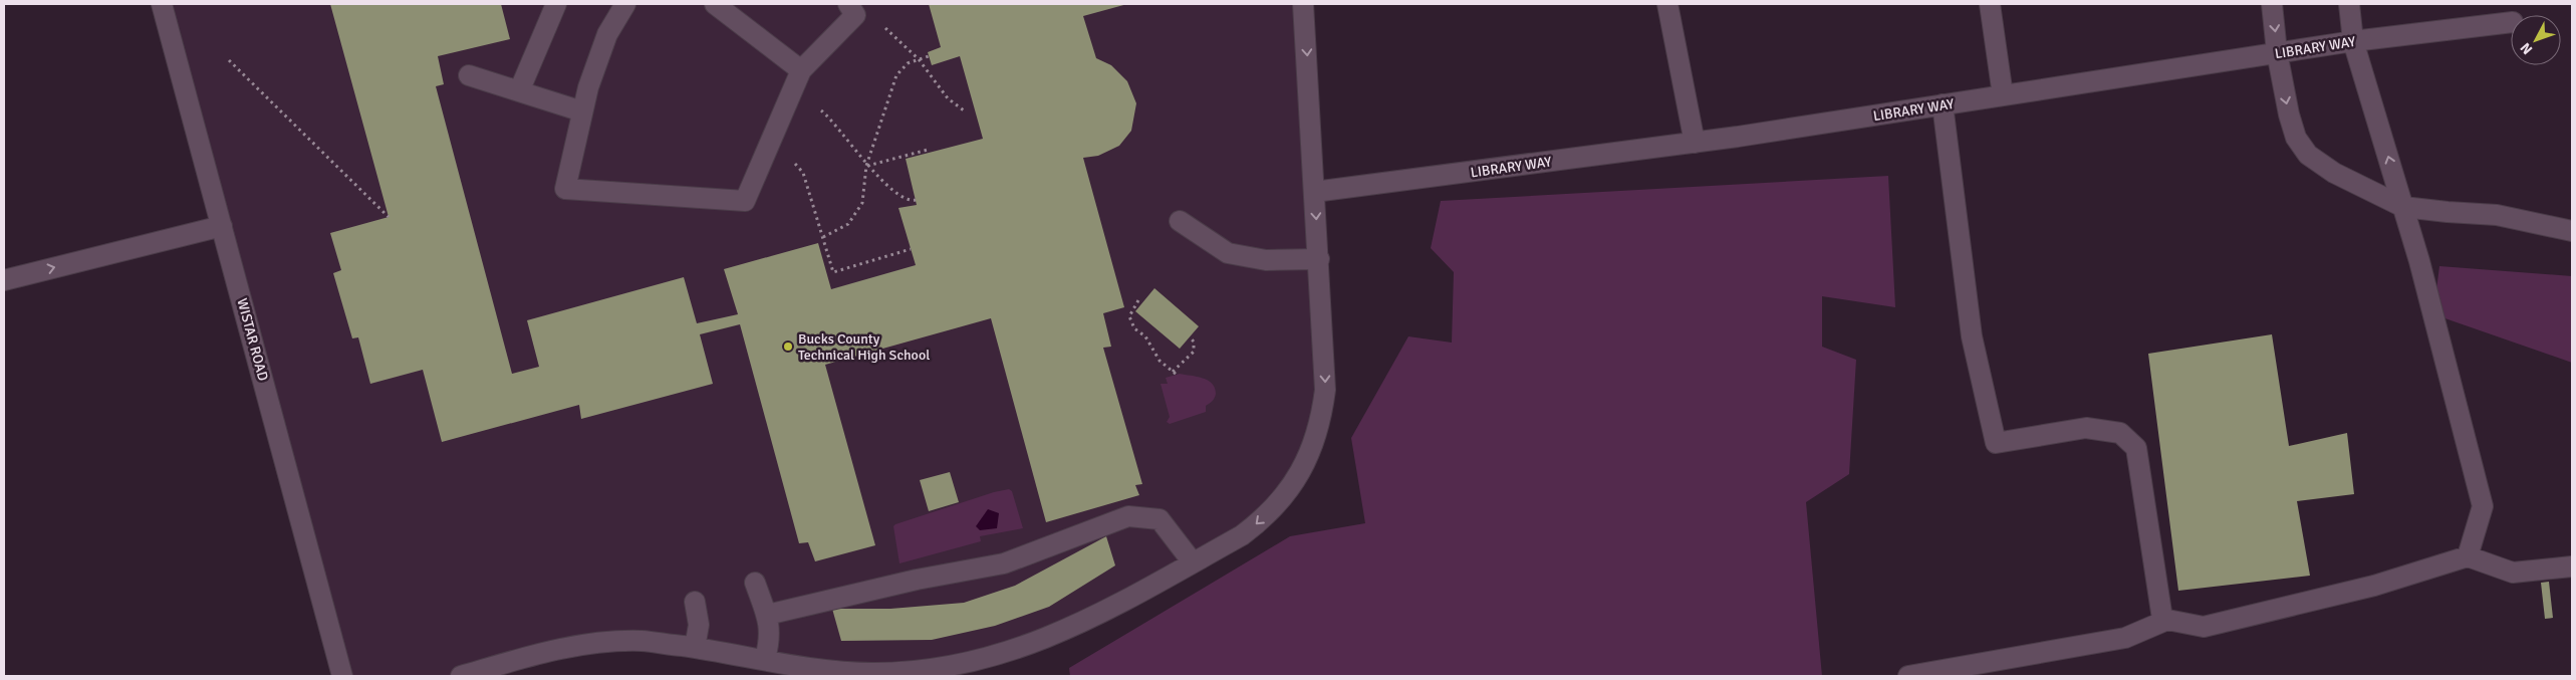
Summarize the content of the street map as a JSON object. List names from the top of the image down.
{
  "streets": {
    "street": ["LIBRARY WAY", "WISTAR ROAD"]
  },
  "places": ["Bucks County Technical High School"],
  "north": "bottom left"
}
